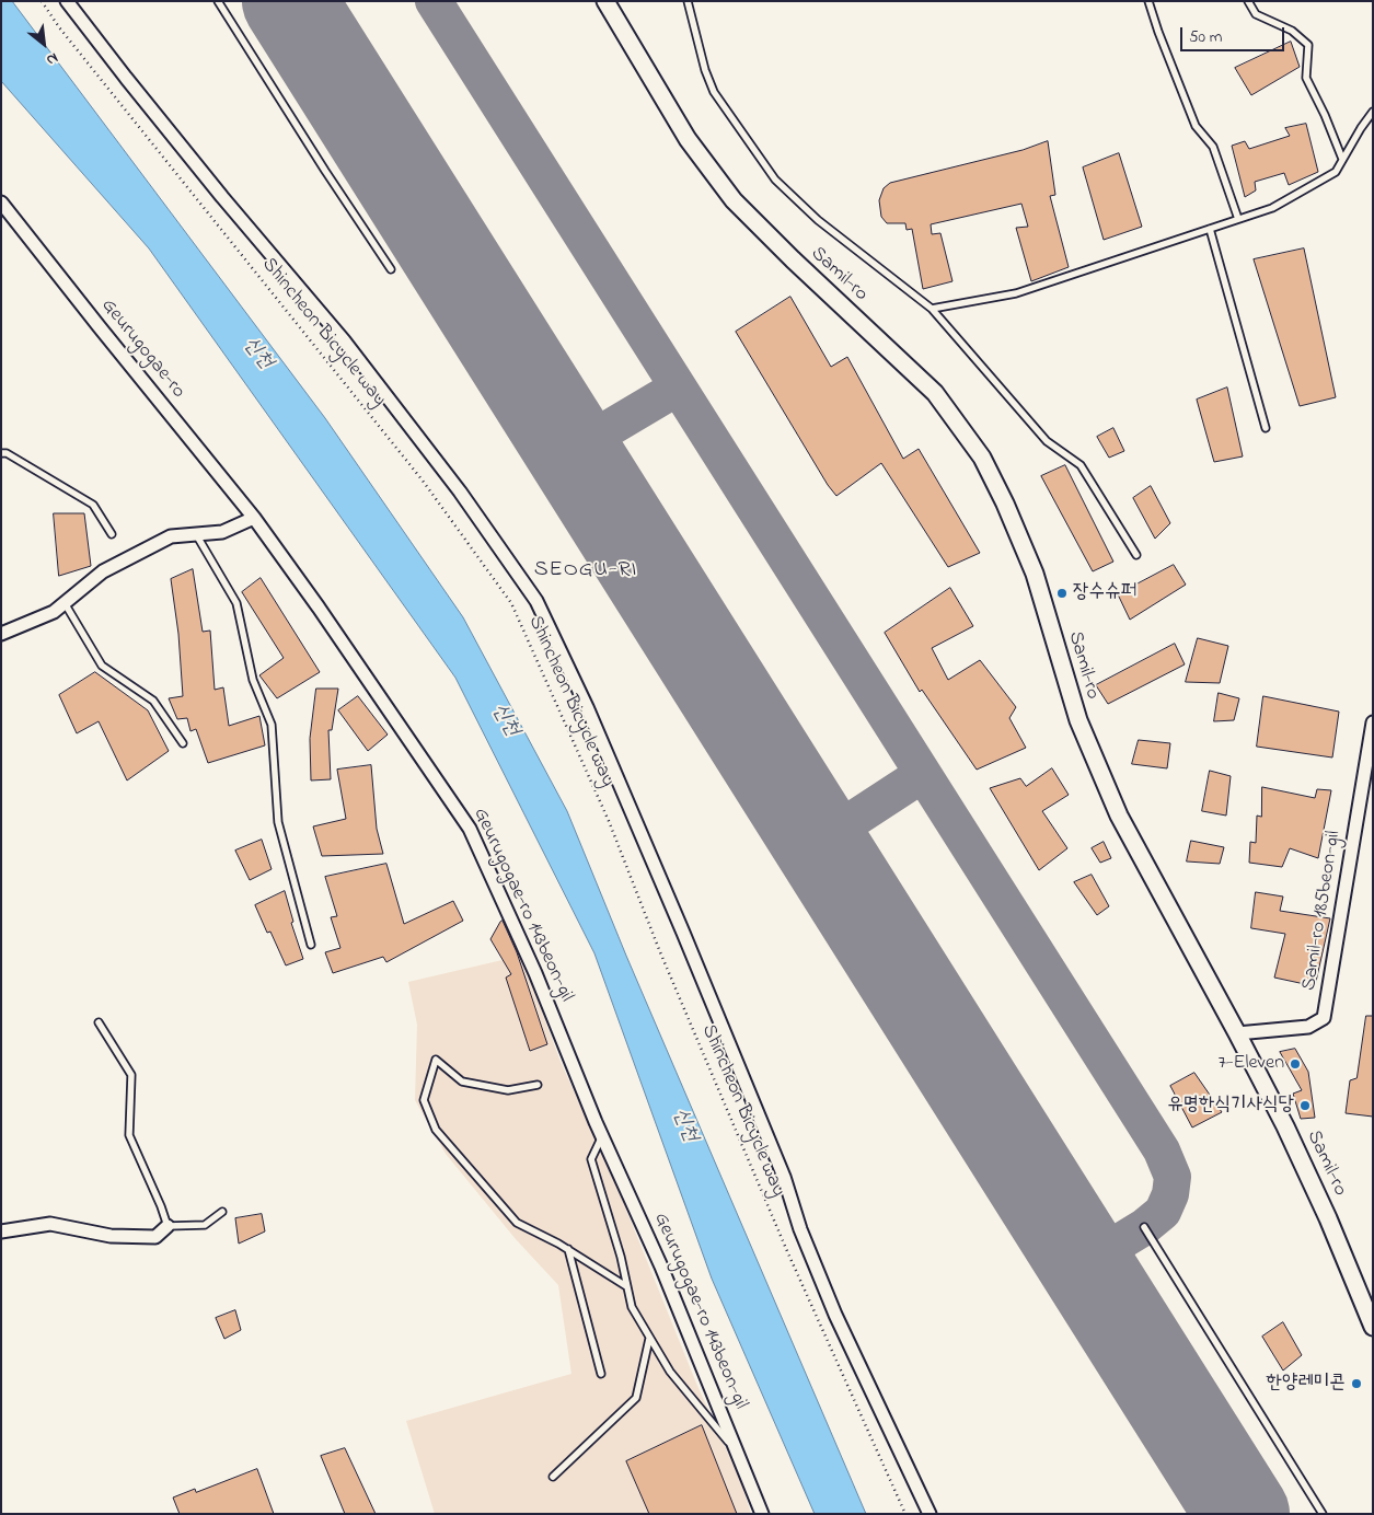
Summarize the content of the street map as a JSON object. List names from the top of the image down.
{
  "streets": {
    "main road": ["Samil-ro"],
    "street": ["Geurugogae-ro", "Geurugogae-ro 143beon-gil", "Samil-ro 185beon-gil"],
    "path": ["Shincheon Bicycle way"]
  },
  "crossings": [
    ["Samil-ro", "Samil-ro 185beon-gil"],
    ["Geurugogae-ro", "Geurugogae-ro 143beon-gil"]
  ],
  "districts": ["SEOGU-RI"],
  "water": ["신천"],
  "places": [
    "장수슈퍼",
    "7-Eleven",
    "유명한식기사식당",
    "한양레미콘"
  ],
  "scale_bar": "50 m",
  "north": "bottom right"
}
